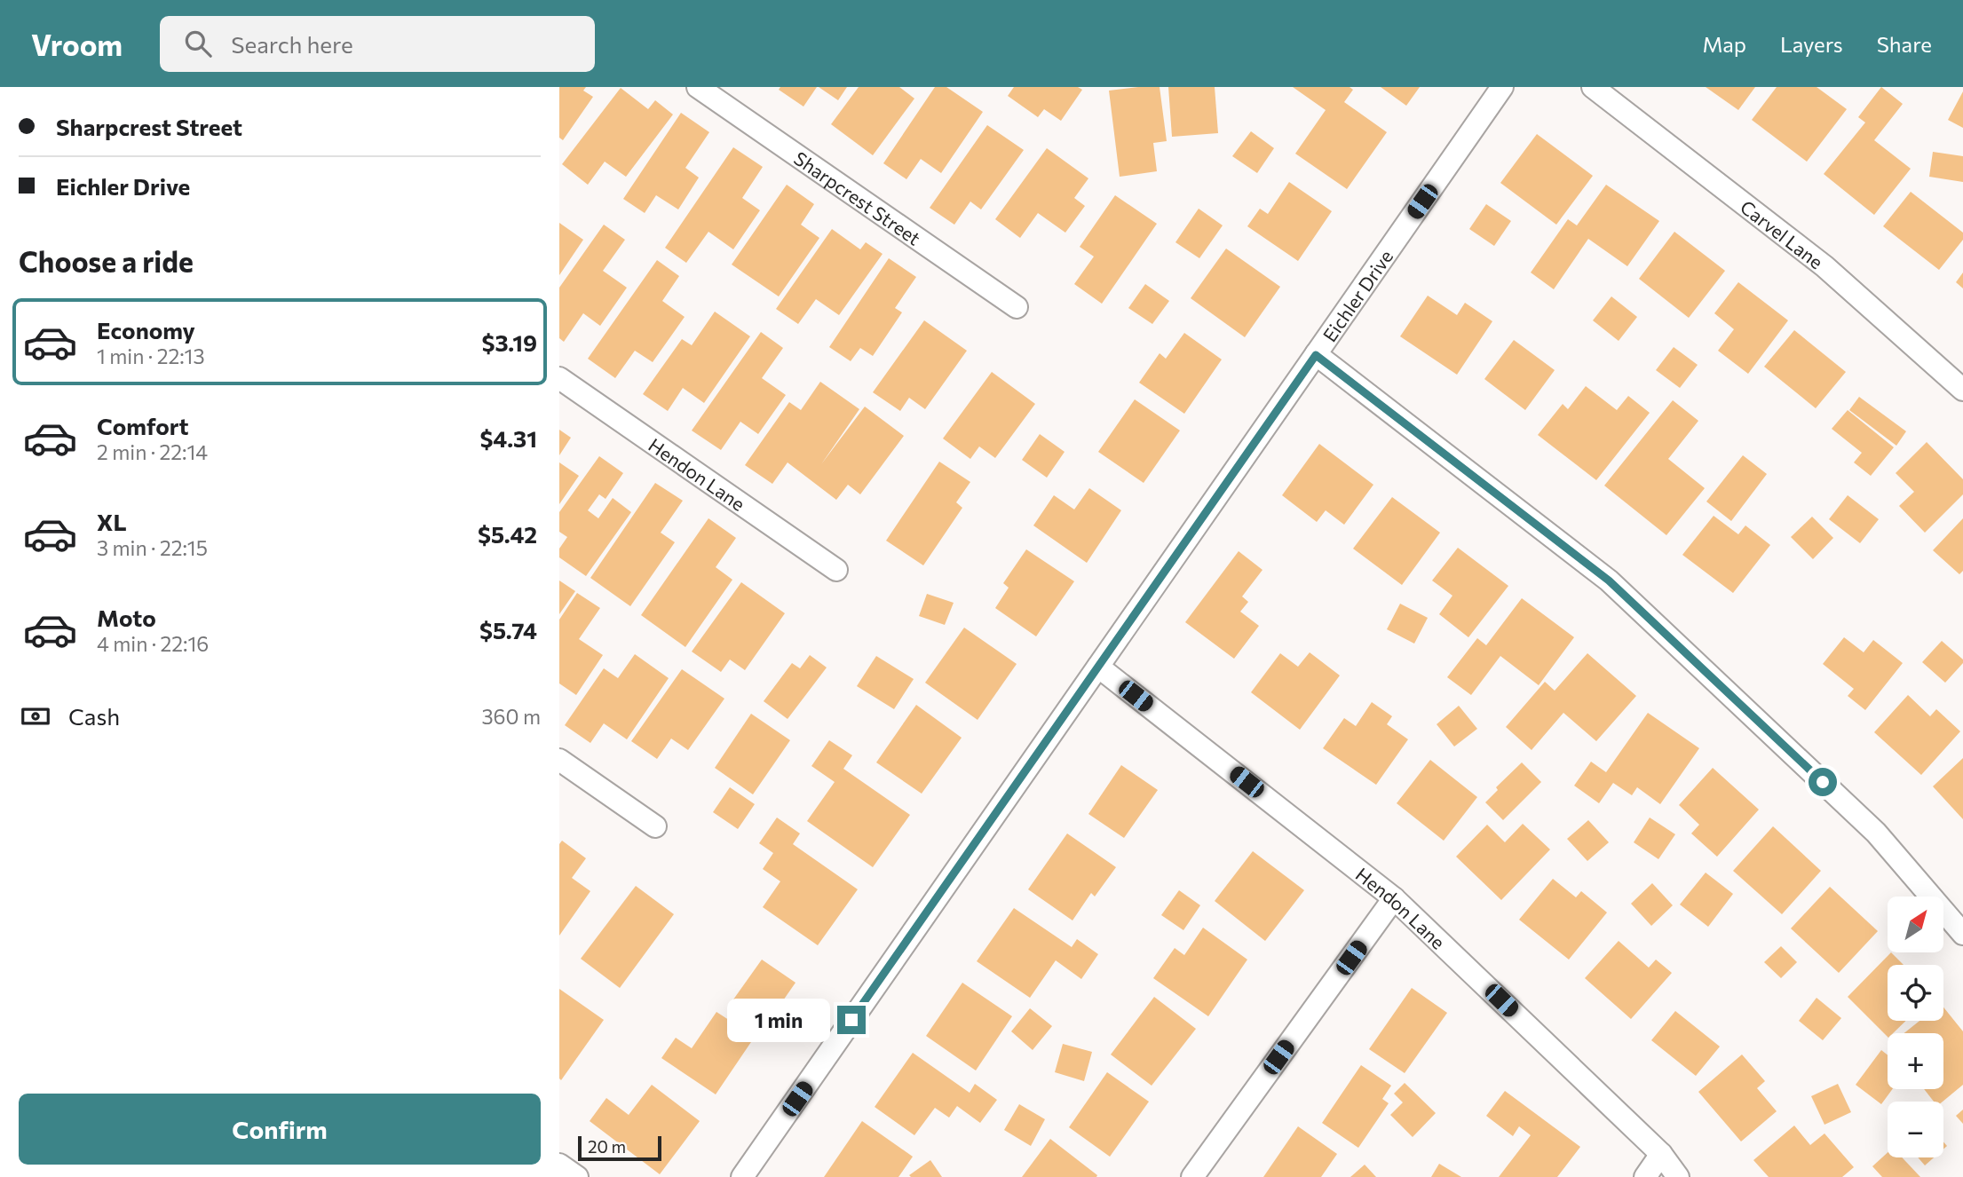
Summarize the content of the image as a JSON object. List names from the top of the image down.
{
  "streets": {
    "street": [
      "Sharpcrest Street",
      "Carvel Lane",
      "Eichler Drive",
      "Hendon Lane"
    ]
  },
  "crossings": [
    ["Eichler Drive", "Hendon Lane"]
  ],
  "scale_bar": "20 m",
  "north": "top right",
  "page": {
    "header": "Vroom",
    "search": "Search here",
    "nav": ["Map", "Layers", "Share"],
    "banner": ["Sharpcrest Street", "Eichler Drive"],
    "heading": "Choose a ride",
    "list": [
      {
        "name": "Economy",
        "note": "1 min · 22:13",
        "value": "$3.19"
      },
      {
        "name": "Comfort",
        "note": "2 min · 22:14",
        "value": "$4.31"
      },
      {
        "name": "XL",
        "note": "3 min · 22:15",
        "value": "$5.42"
      },
      {
        "name": "Moto",
        "note": "4 min · 22:16",
        "value": "$5.74"
      }
    ],
    "pay": ["Cash", "360 m"],
    "map_buttons": ["+", "−"],
    "bubble": "1 min",
    "buttons": "Confirm",
    "scale": "20 m"
  }
}
